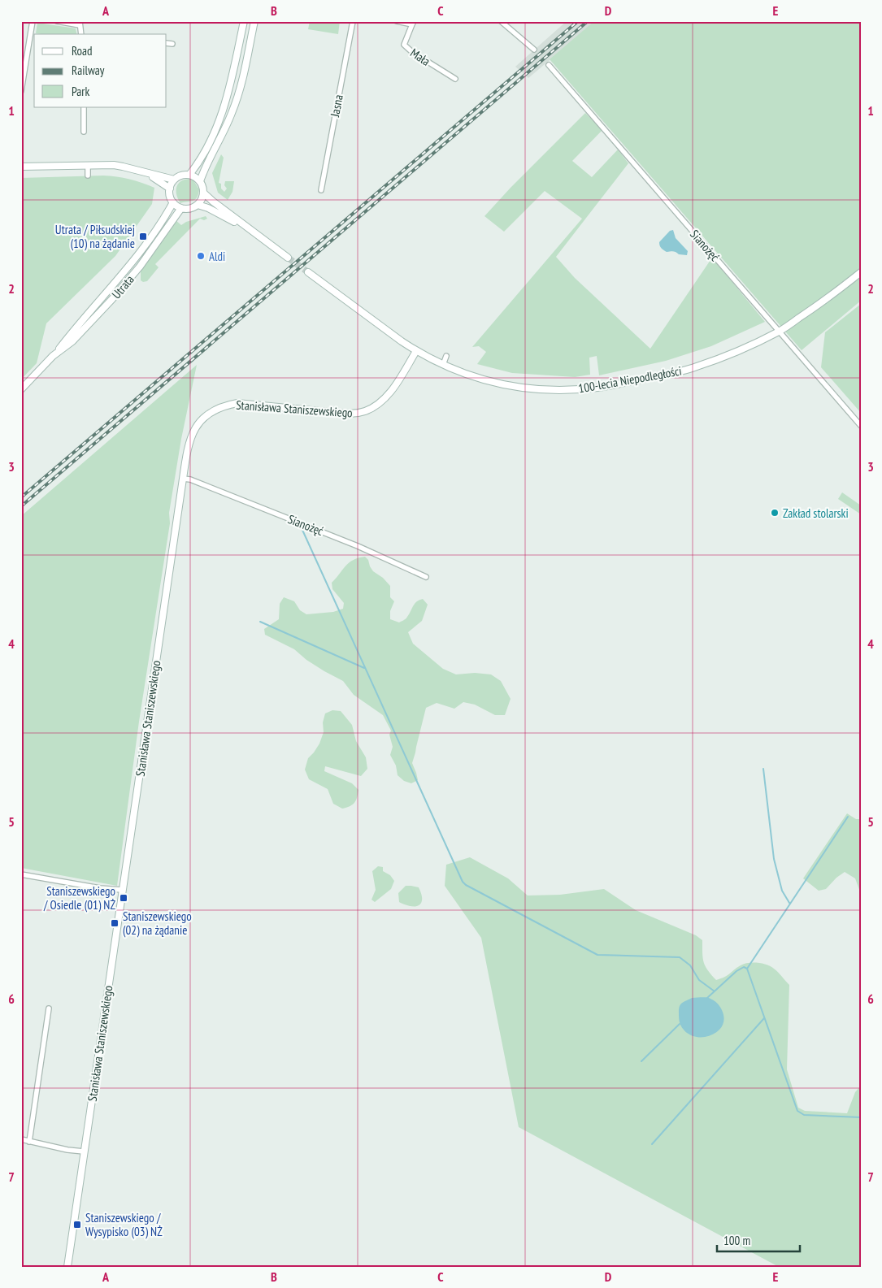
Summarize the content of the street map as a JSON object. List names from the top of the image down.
{
  "streets": {
    "main road": ["Utrata", "100-lecia Niepodległości", "Stanisława Staniszewskiego"],
    "street": ["Mała", "Jasna", "Sianożęć"]
  },
  "crossings": [
    ["Sianożęć", "100-lecia Niepodległości"],
    ["Sianożęć", "Stanisława Staniszewskiego"],
    ["100-lecia Niepodległości", "Stanisława Staniszewskiego"]
  ],
  "places": {
    "transit": [
      "Utrata / Piłsudskiej (10) na żądanie",
      "Staniszewskiego / Osiedle (01) NŻ",
      "Staniszewskiego (02) na żądanie",
      "Staniszewskiego / Wysypisko (03) NŻ"
    ],
    "other": ["Aldi", "Zakład stolarski"]
  },
  "legend": ["Road", "Railway", "Park"],
  "scale_bar": "100 m",
  "grid": {
    "columns": [
      "A",
      "B",
      "C",
      "D",
      "E"
    ],
    "rows": [
      "1",
      "2",
      "3",
      "4",
      "5",
      "6",
      "7"
    ]
  }
}
